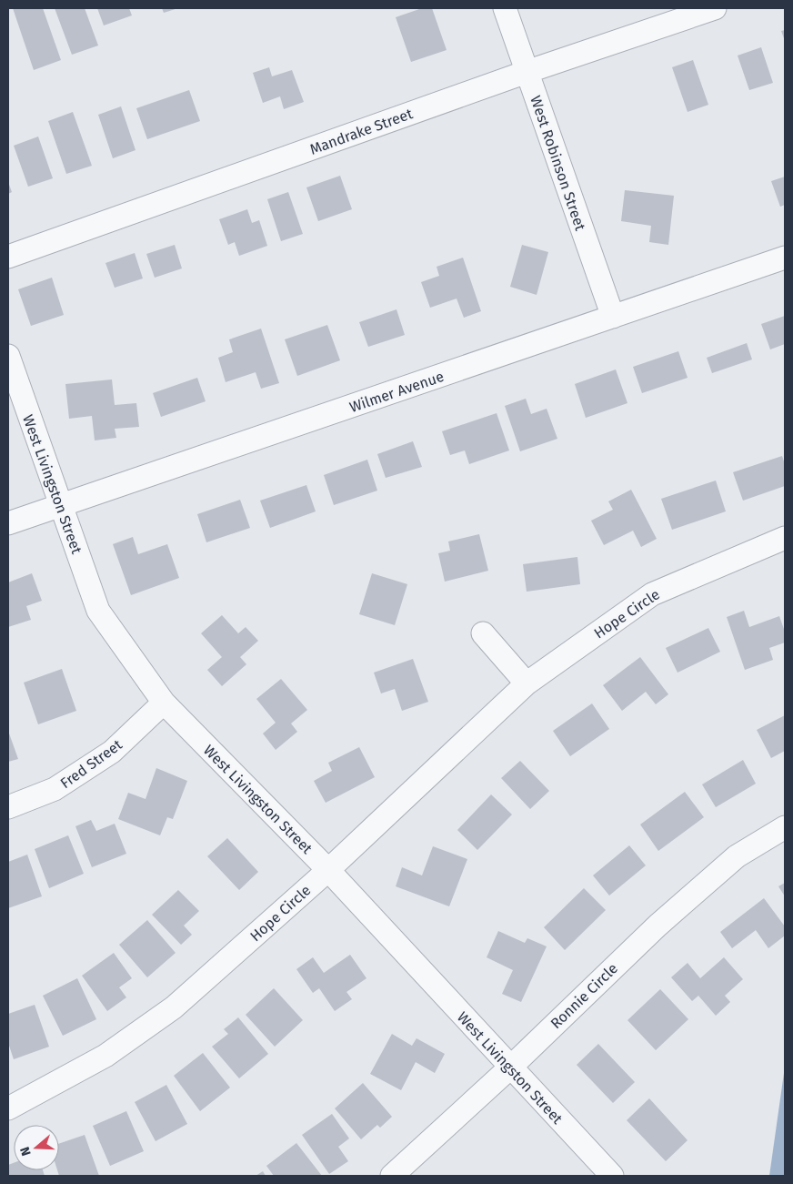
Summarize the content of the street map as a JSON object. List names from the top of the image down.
{
  "streets": {
    "street": [
      "Mandrake Street",
      "West Robinson Street",
      "Wilmer Avenue",
      "West Livingston Street",
      "Hope Circle",
      "Fred Street",
      "Ronnie Circle"
    ]
  },
  "crossings": [
    ["Mandrake Street", "West Robinson Street"],
    ["West Robinson Street", "Wilmer Avenue"],
    ["Wilmer Avenue", "West Livingston Street"],
    ["West Livingston Street", "Hope Circle"],
    ["West Livingston Street", "Fred Street"],
    ["West Livingston Street", "Ronnie Circle"]
  ],
  "north": "left"
}
